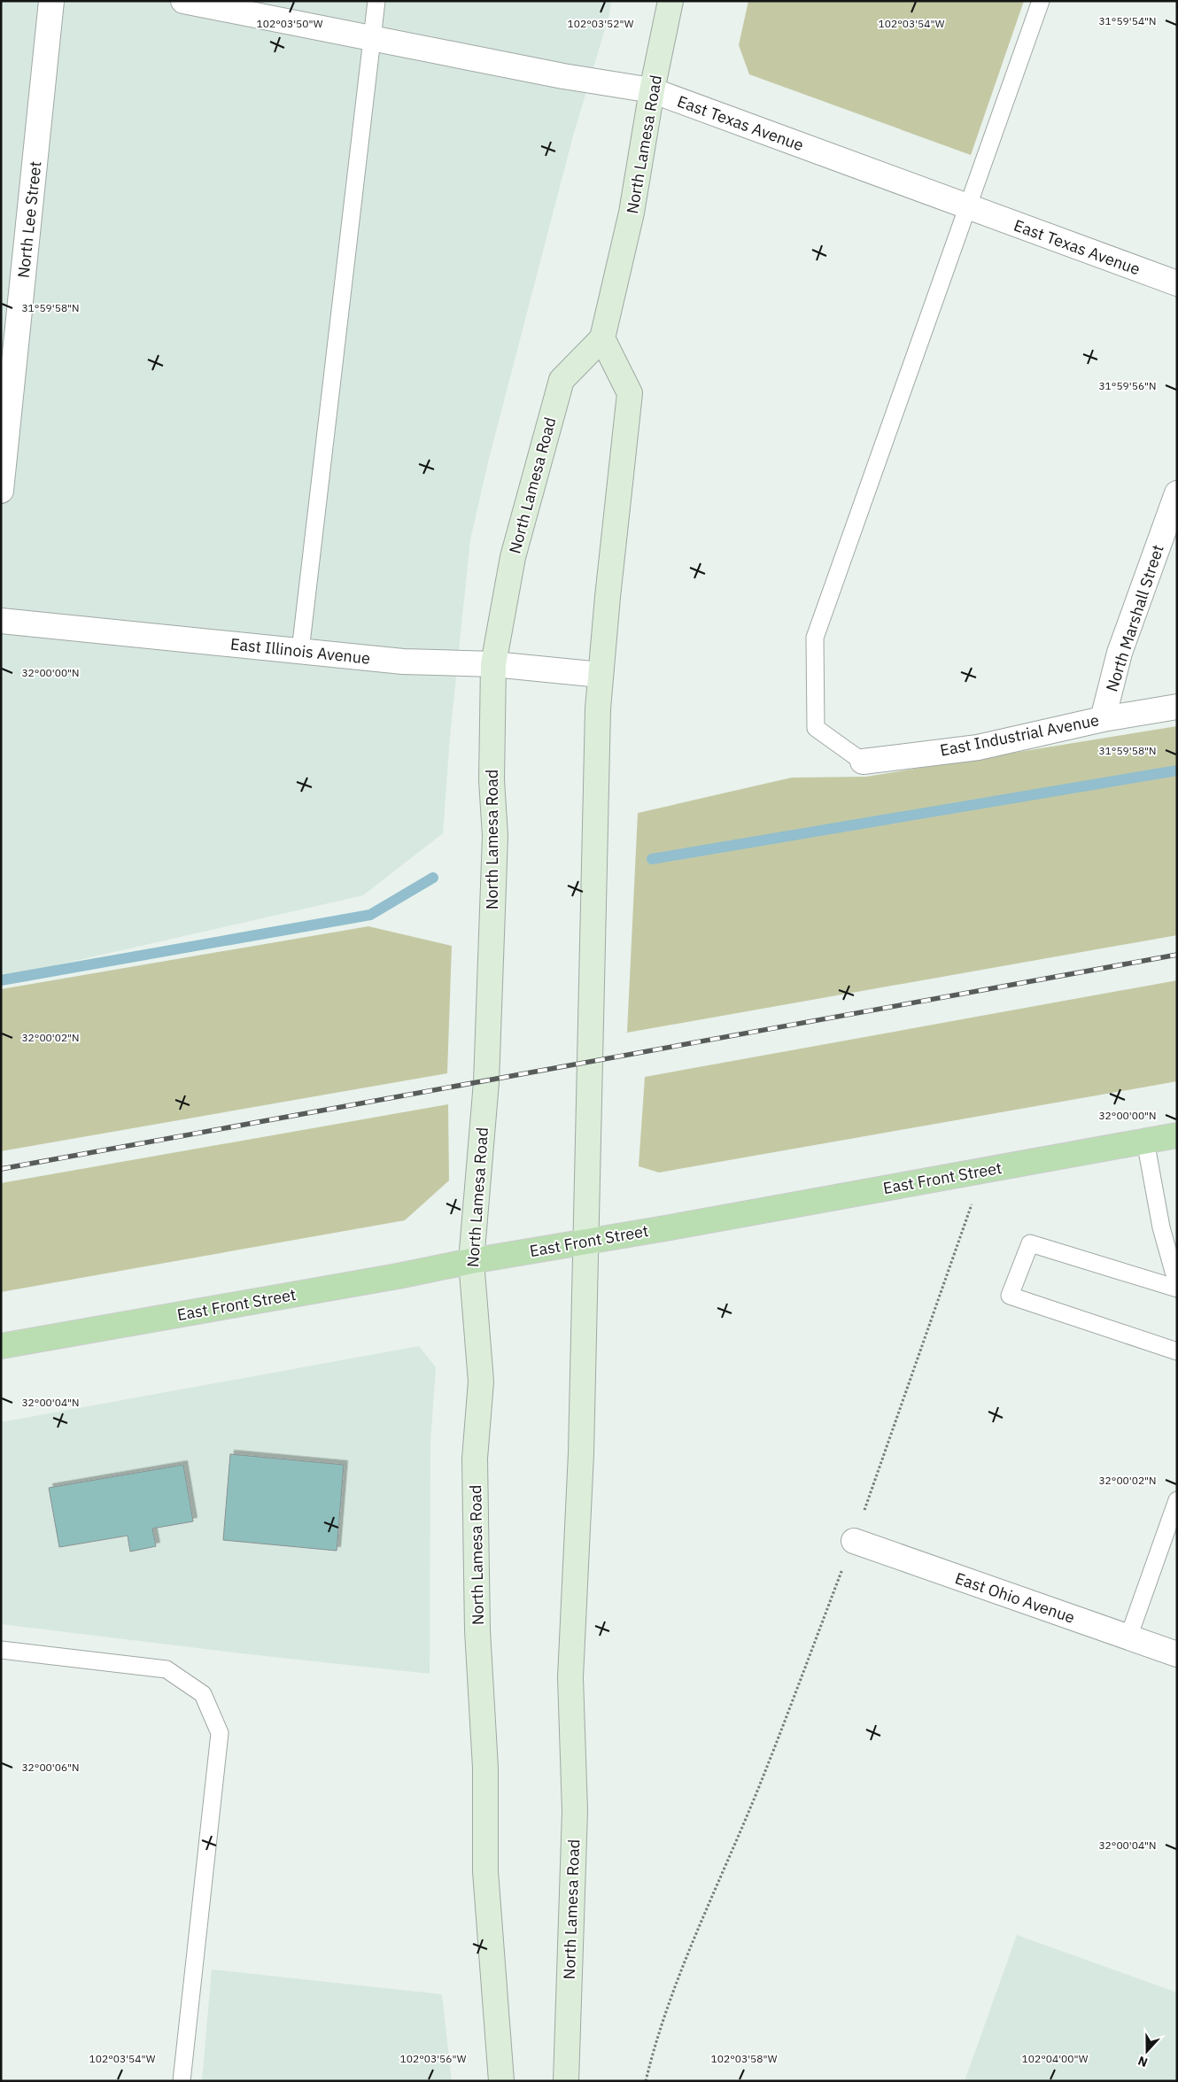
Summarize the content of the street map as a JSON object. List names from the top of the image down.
{
  "streets": {
    "main road": ["North Lamesa Road", "East Front Street"],
    "street": [
      "East Texas Avenue",
      "North Lee Street",
      "North Marshall Street",
      "East Illinois Avenue",
      "East Industrial Avenue",
      "East Ohio Avenue"
    ]
  },
  "crossings": [
    ["East Texas Avenue", "North Lamesa Road"],
    ["North Lamesa Road", "East Illinois Avenue"],
    ["North Lamesa Road", "East Front Street"],
    ["North Marshall Street", "East Industrial Avenue"]
  ],
  "north": "bottom",
  "coordinates": [
    "31°59'54\"N",
    "102°03'50\"W",
    "102°03'52\"W",
    "102°03'54\"W",
    "31°59'58\"N",
    "31°59'56\"N",
    "32°00'00\"N",
    "32°00'02\"N",
    "32°00'04\"N",
    "32°00'06\"N",
    "102°03'56\"W",
    "102°03'58\"W",
    "102°04'00\"W"
  ]
}
